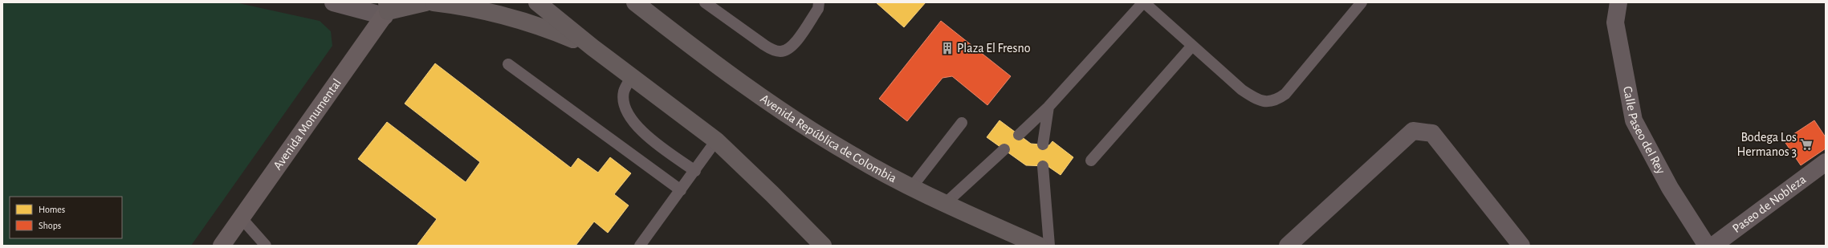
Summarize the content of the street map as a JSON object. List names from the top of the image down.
{
  "streets": {
    "main road": ["Avenida Monumental", "Avenida República de Colombia"],
    "street": ["Calle Paseo del Rey", "Paseo de Nobleza"]
  },
  "places": {
    "building": ["Plaza El Fresno"],
    "supermarket": ["Bodega Los Hermanos 3"]
  },
  "legend": ["Homes", "Shops"]
}
